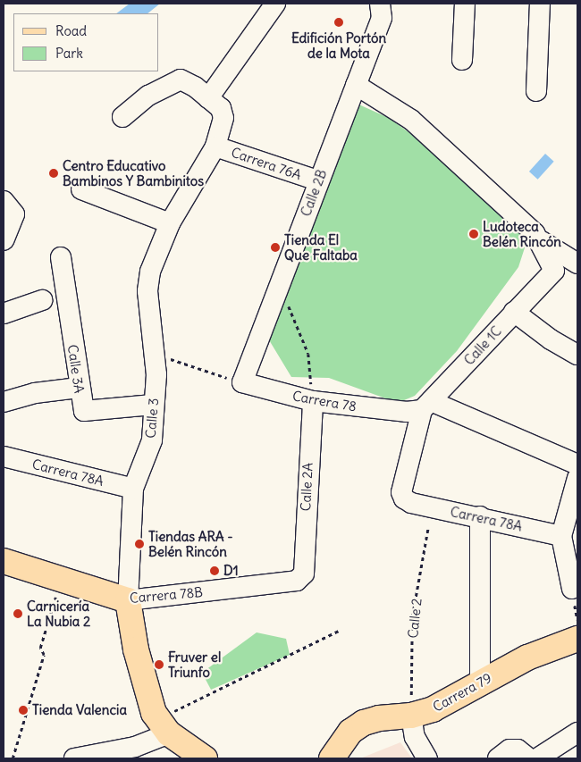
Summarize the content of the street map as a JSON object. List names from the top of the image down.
{
  "streets": {
    "main road": ["Calle 3", "Carrera 78B", "Carrera 79"],
    "street": [
      "Carrera 76A",
      "Calle 2B",
      "Calle 1C",
      "Calle 3A",
      "Carrera 78",
      "Carrera 78A",
      "Calle 2A"
    ],
    "path": ["Calle 2"]
  },
  "crossings": [
    ["Carrera 76A", "Calle 2B"],
    ["Carrera 76A", "Calle 3"],
    ["Calle 2B", "Carrera 78"],
    ["Calle 1C", "Carrera 78"],
    ["Calle 1C", "Carrera 78A"],
    ["Calle 3A", "Calle 3"],
    ["Carrera 78", "Carrera 78A"],
    ["Carrera 78", "Calle 2A"],
    ["Calle 3", "Carrera 78A"],
    ["Calle 3", "Carrera 78B"],
    ["Calle 2A", "Carrera 78B"],
    ["Calle 2", "Carrera 79"]
  ],
  "places": [
    "Edifición Portón de la Mota",
    "Centro Educativo Bambinos Y Bambinitos",
    "Ludoteca Belén Rincón",
    "Tienda El Que Faltaba",
    "Tiendas ARA - Belén Rincón",
    "D1",
    "Carnicería La Nubia 2",
    "Fruver el Triunfo",
    "Tienda Valencia"
  ],
  "legend": ["Road", "Park"]
}
